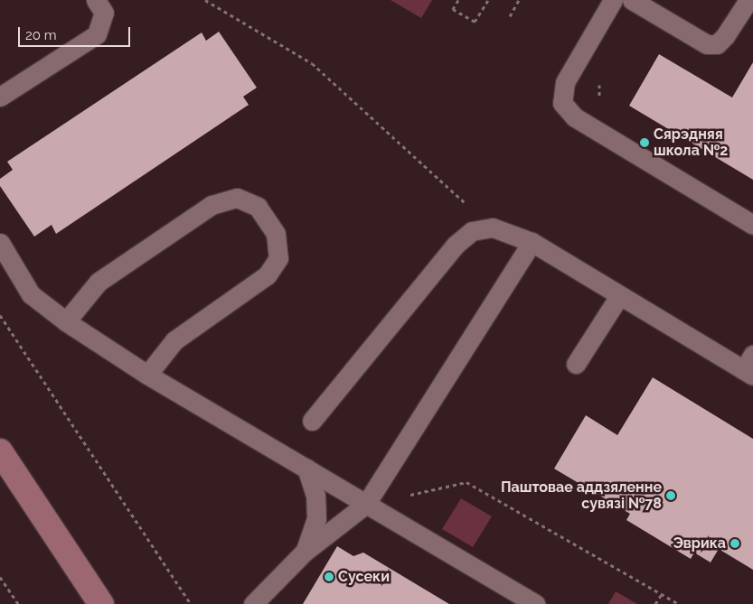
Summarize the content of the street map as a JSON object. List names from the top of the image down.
{
  "places": [
    "Сярэдняя школа №2",
    "Паштовае аддзяленне сувязі №78",
    "Эврика",
    "Сусеки"
  ],
  "scale_bar": "20 m"
}
